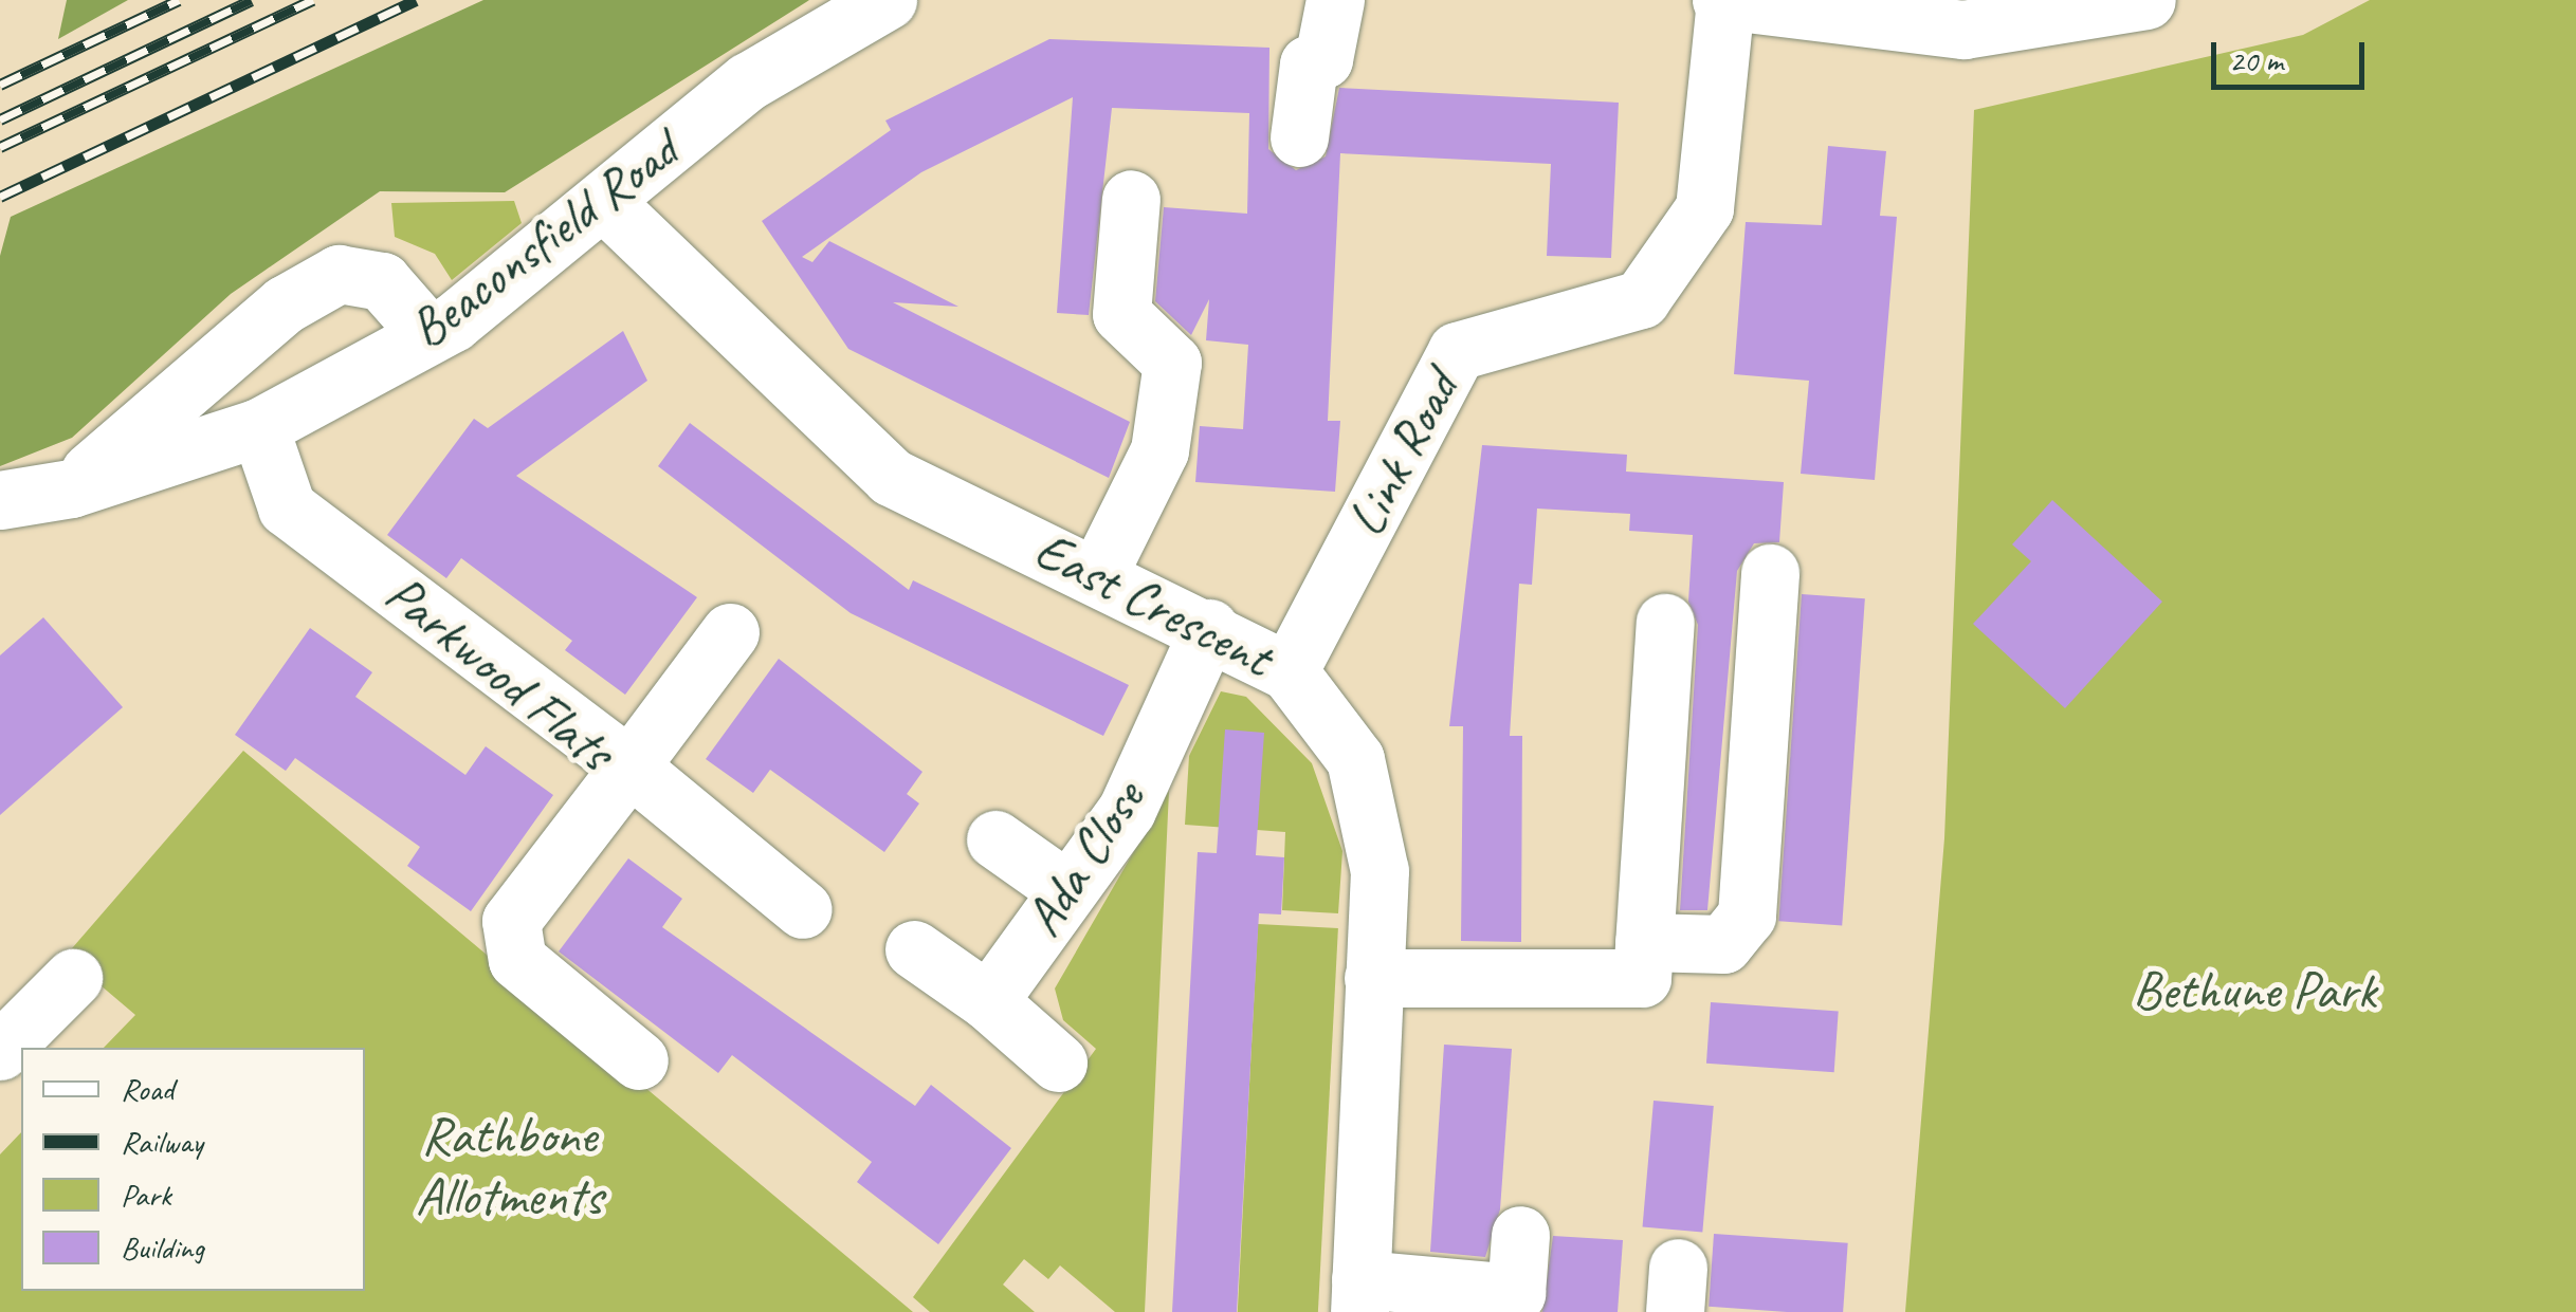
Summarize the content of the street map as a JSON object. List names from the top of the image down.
{
  "streets": {
    "street": [
      "Beaconsfield Road",
      "Link Road",
      "East Crescent",
      "Parkwood Flats",
      "Ada Close"
    ]
  },
  "crossings": [
    ["Beaconsfield Road", "East Crescent"],
    ["Beaconsfield Road", "Parkwood Flats"],
    ["Link Road", "East Crescent"],
    ["East Crescent", "Ada Close"]
  ],
  "parks": ["Bethune Park", "Rathbone Allotments"],
  "legend": [
    "Road",
    "Railway",
    "Park",
    "Building"
  ],
  "scale_bar": "20 m"
}
